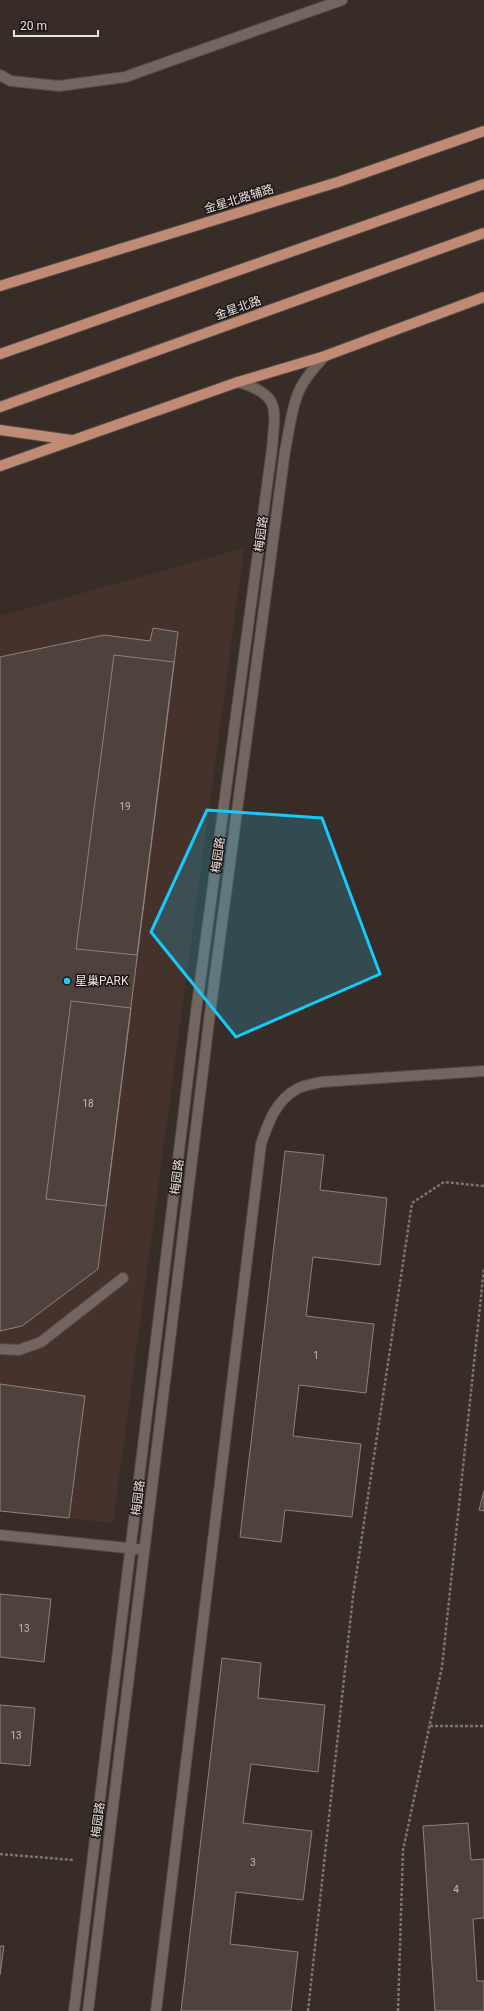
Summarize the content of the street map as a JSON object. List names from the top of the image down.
{
  "streets": {
    "main road": ["金星北路辅路", "金星北路"],
    "street": ["梅园路"]
  },
  "places": ["星巢PARK"],
  "house_numbers": [
    "19",
    "18",
    "1",
    "13",
    "13",
    "3",
    "4"
  ],
  "scale_bar": "20 m"
}
